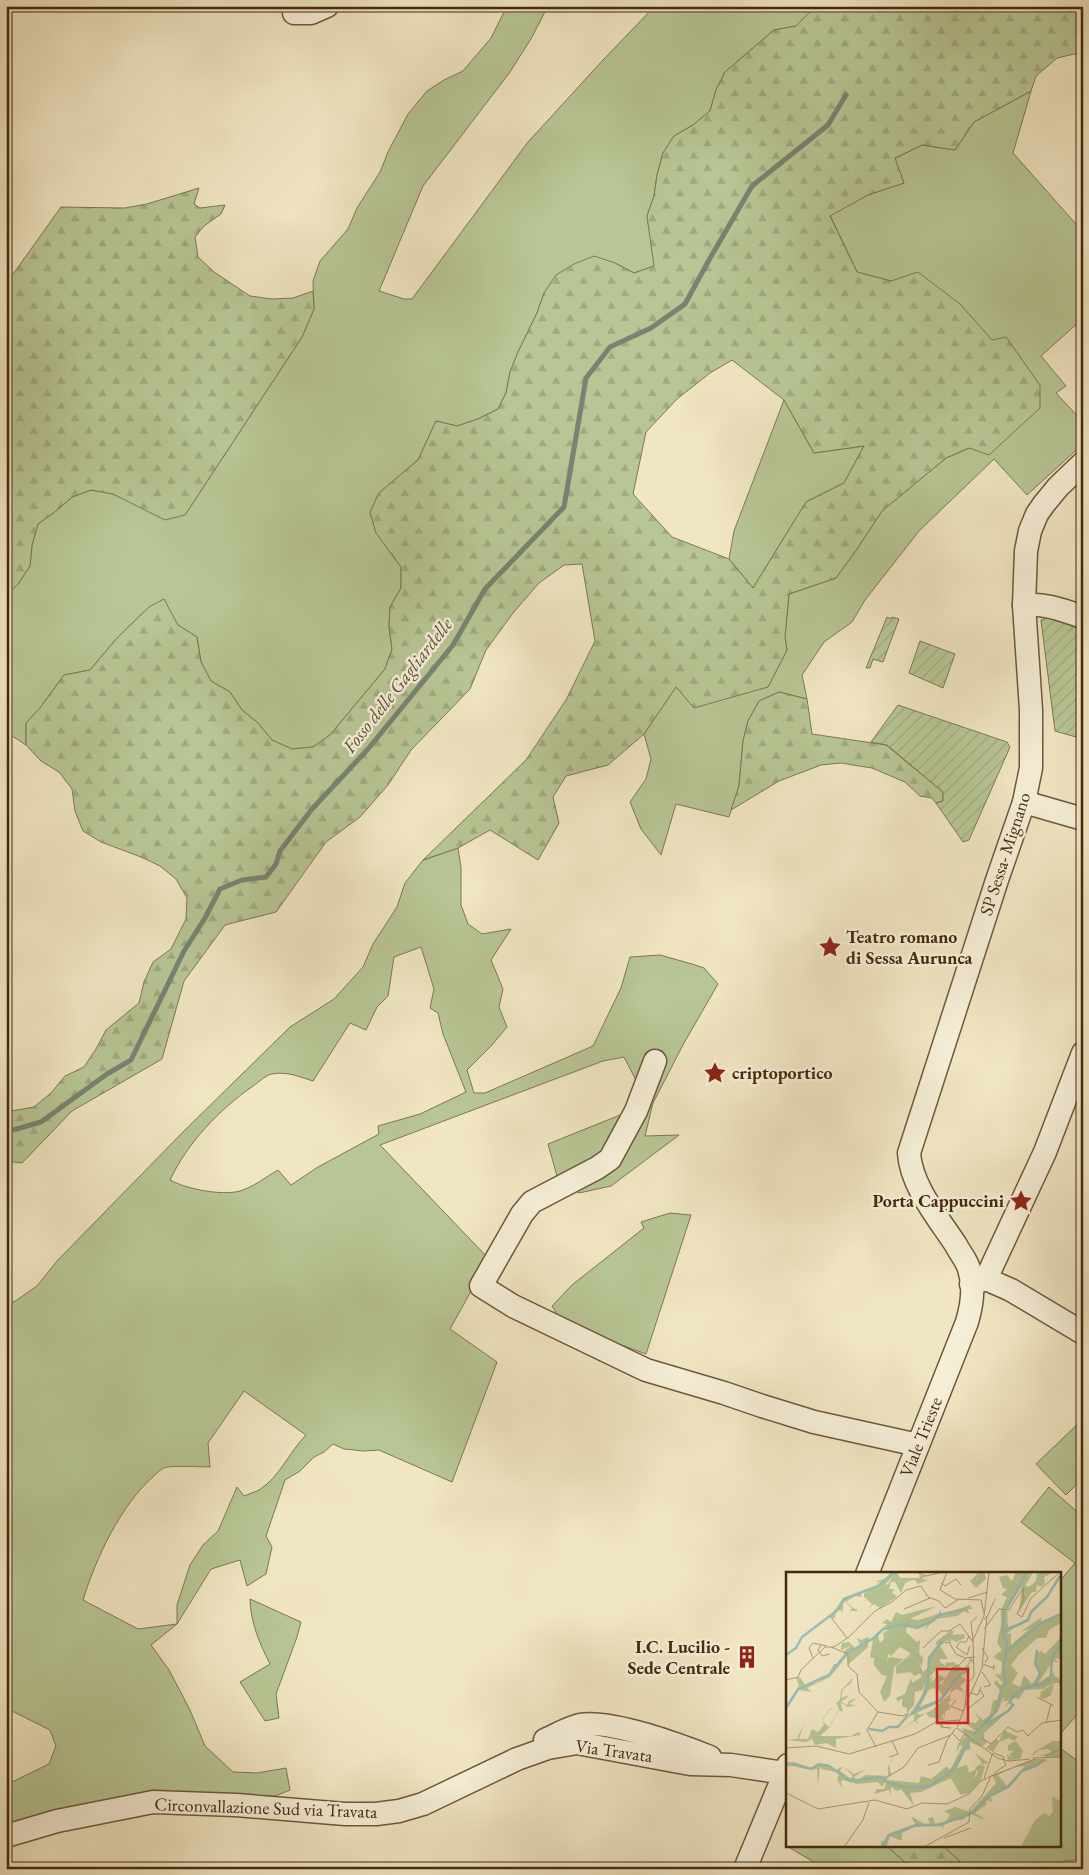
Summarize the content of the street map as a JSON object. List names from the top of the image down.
{
  "streets": {
    "street": [
      "SP Sessa- Mignano",
      "Viale Trieste",
      "Via Travata",
      "Circonvallazione Sud via Travata"
    ]
  },
  "crossings": [
    ["SP Sessa- Mignano", "Viale Trieste"],
    ["Via Travata", "Circonvallazione Sud via Travata"]
  ],
  "water": ["Fosso delle Gagliardelle"],
  "places": {
    "place": ["Teatro romano di Sessa Aurunca", "criptoportico", "Porta Cappuccini"],
    "building": ["I.C. Lucilio - Sede Centrale"]
  }
}
